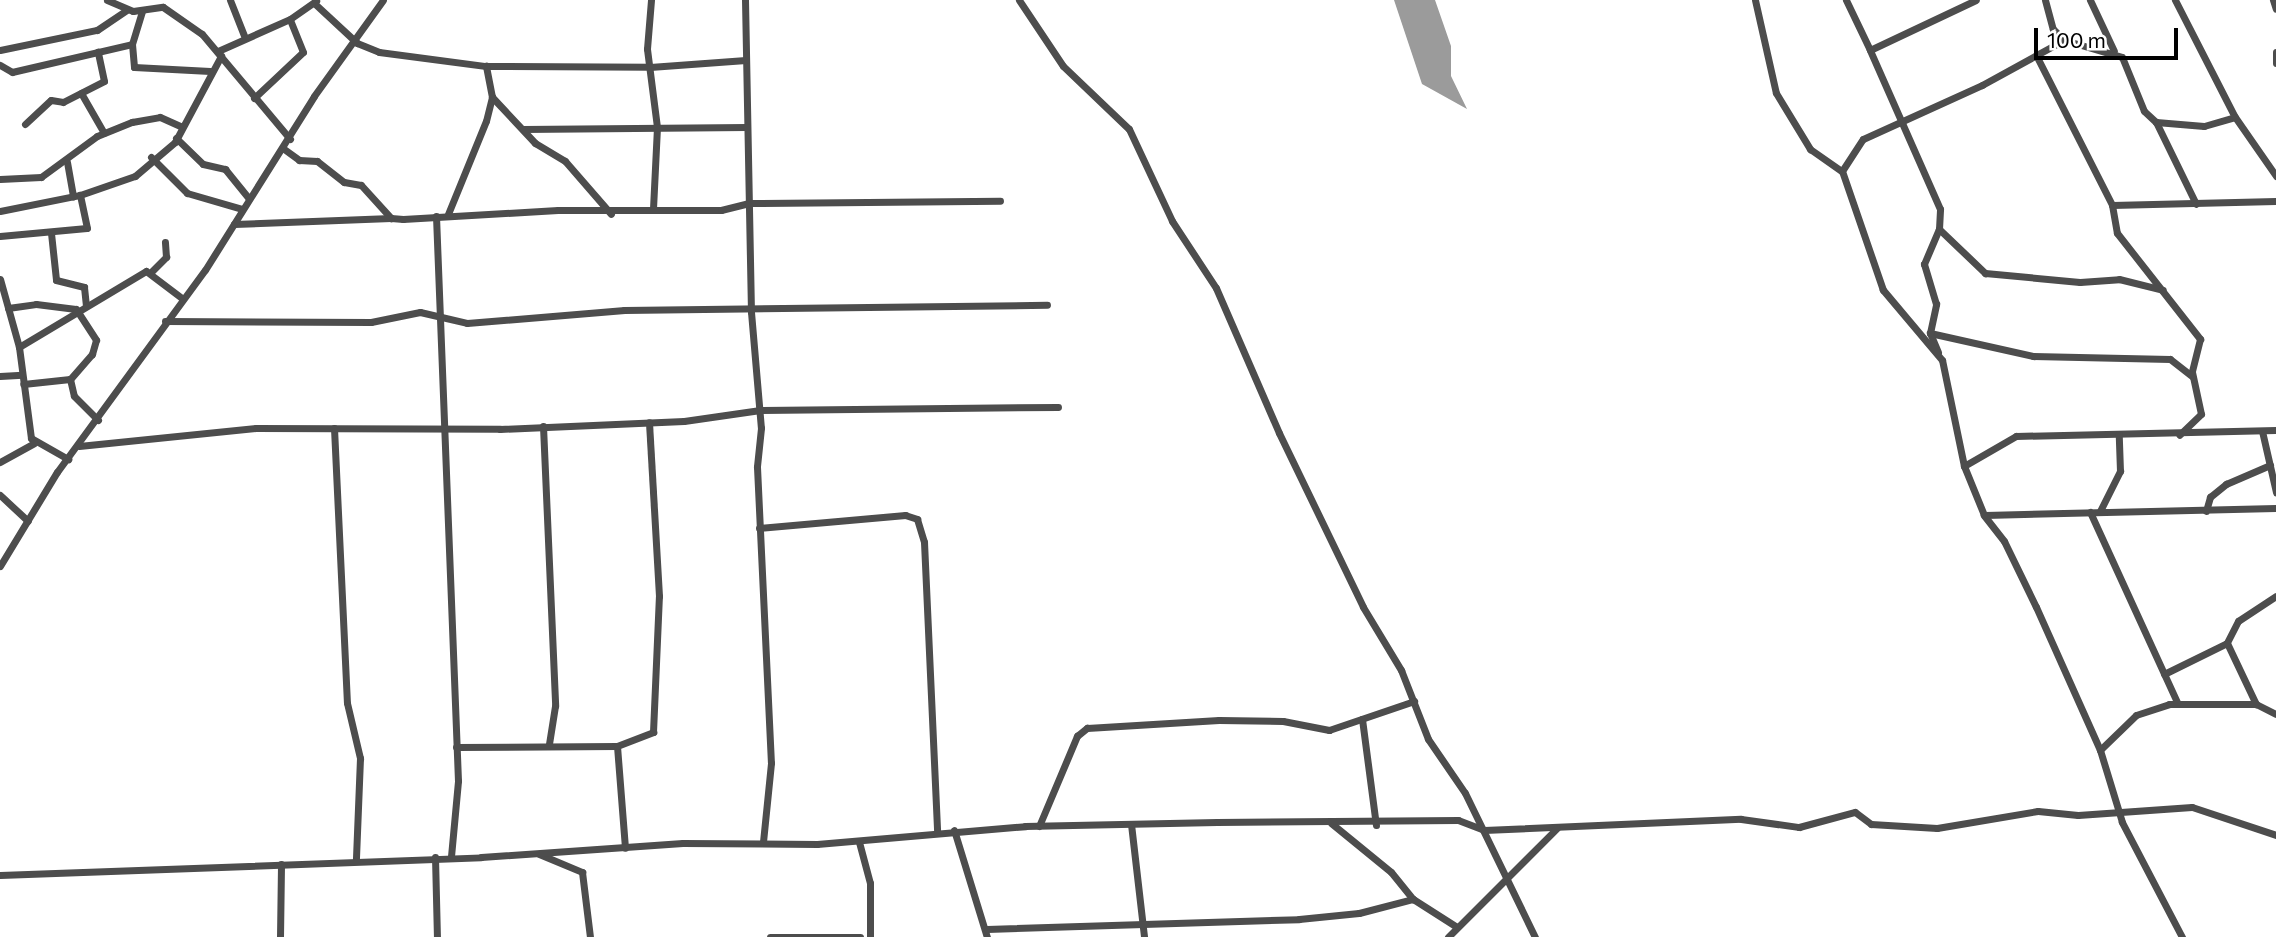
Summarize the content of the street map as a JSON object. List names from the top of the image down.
{
  "scale_bar": "100 m"
}
